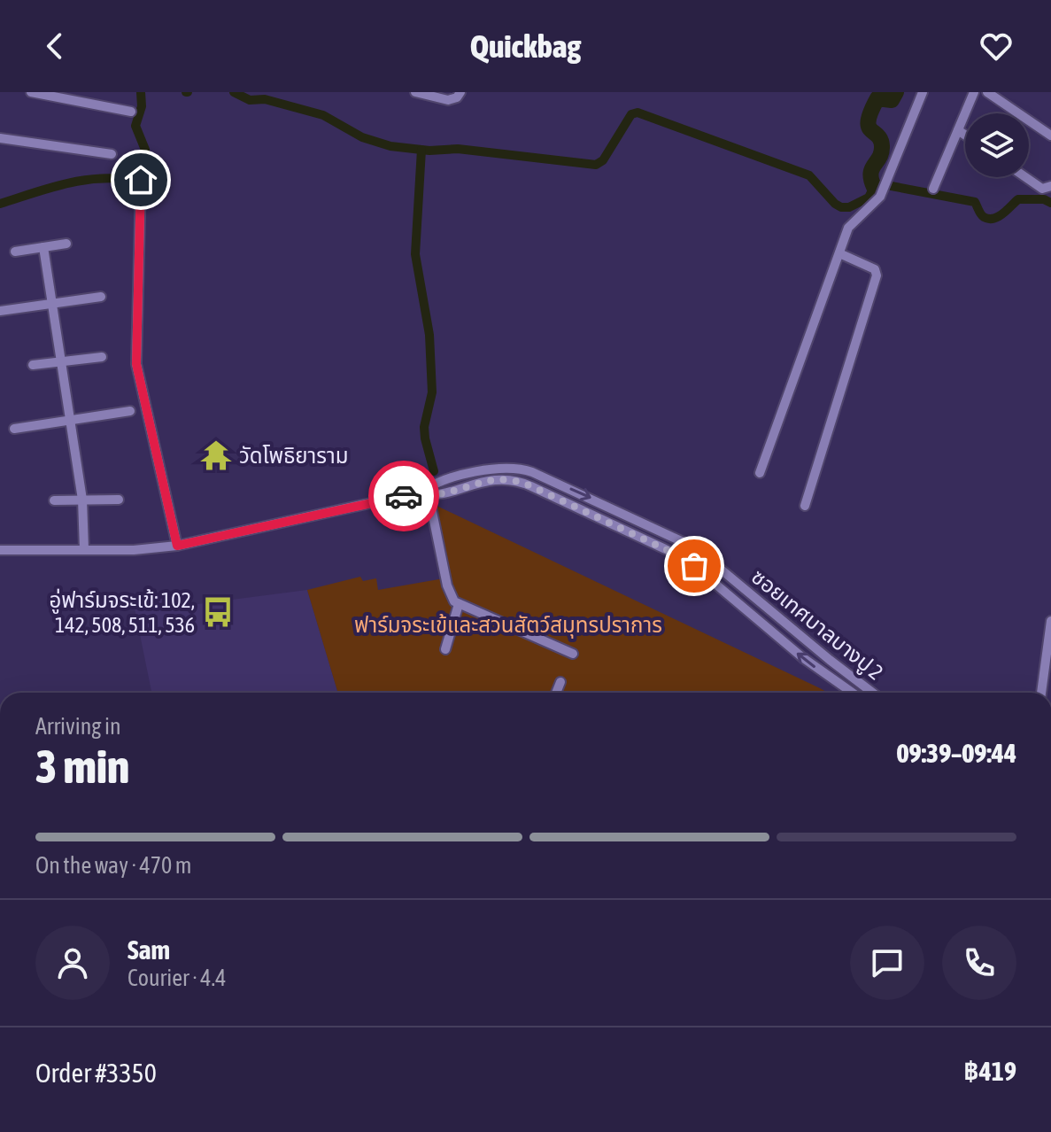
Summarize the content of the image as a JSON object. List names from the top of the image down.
{
  "streets": {
    "street": ["ซอยเทศบาลบางปู 2"]
  },
  "parks": ["ฟาร์มจระเข้และสวนสัตว์สมุทรปราการ"],
  "places": {
    "temple": ["วัดโพธิยาราม"],
    "bus stop": ["อู่ฟาร์มจระเข้: 102, 142, 508, 511, 536"]
  },
  "page": {
    "header": "Quickbag",
    "heading": ["3 min", "Arriving in", "09:39–09:44"],
    "panel": [
      "Sam",
      "Courier · 4.4",
      "Order #3350",
      "฿419"
    ],
    "bar": "On the way · 470 m"
  }
}
